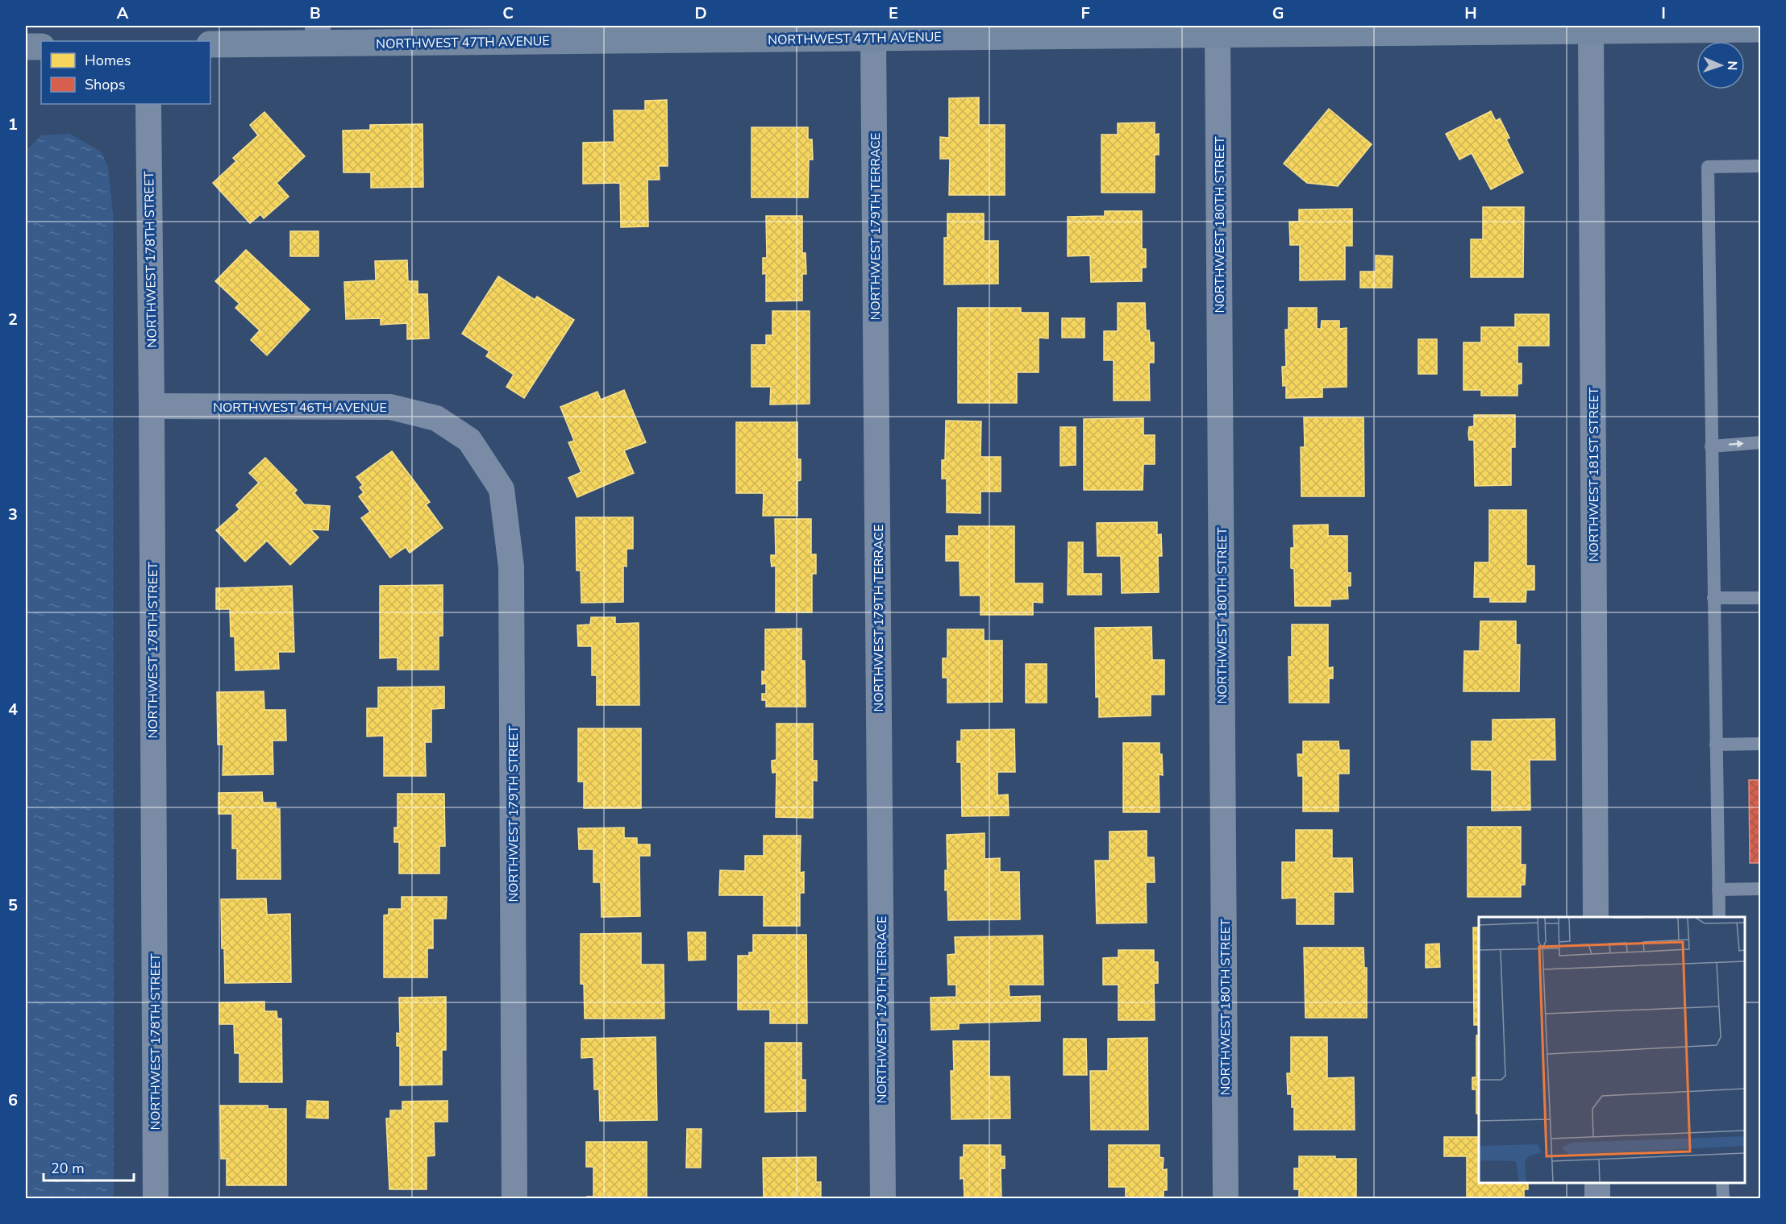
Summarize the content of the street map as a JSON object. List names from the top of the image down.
{
  "streets": {
    "main road": ["NORTHWEST 47TH AVENUE"],
    "street": [
      "NORTHWEST 180TH STREET",
      "NORTHWEST 179TH TERRACE",
      "NORTHWEST 178TH STREET",
      "NORTHWEST 46TH AVENUE",
      "NORTHWEST 181ST STREET",
      "NORTHWEST 179TH STREET"
    ]
  },
  "crossings": [
    ["NORTHWEST 47TH AVENUE", "NORTHWEST 180TH STREET"],
    ["NORTHWEST 47TH AVENUE", "NORTHWEST 179TH TERRACE"],
    ["NORTHWEST 47TH AVENUE", "NORTHWEST 181ST STREET"],
    ["NORTHWEST 178TH STREET", "NORTHWEST 46TH AVENUE"],
    ["NORTHWEST 46TH AVENUE", "NORTHWEST 179TH STREET"]
  ],
  "legend": ["Homes", "Shops"],
  "scale_bar": "20 m",
  "north": "right",
  "grid": {
    "columns": [
      "A",
      "B",
      "C",
      "D",
      "E",
      "F",
      "G",
      "H",
      "I"
    ],
    "rows": [
      "1",
      "2",
      "3",
      "4",
      "5",
      "6"
    ]
  }
}
